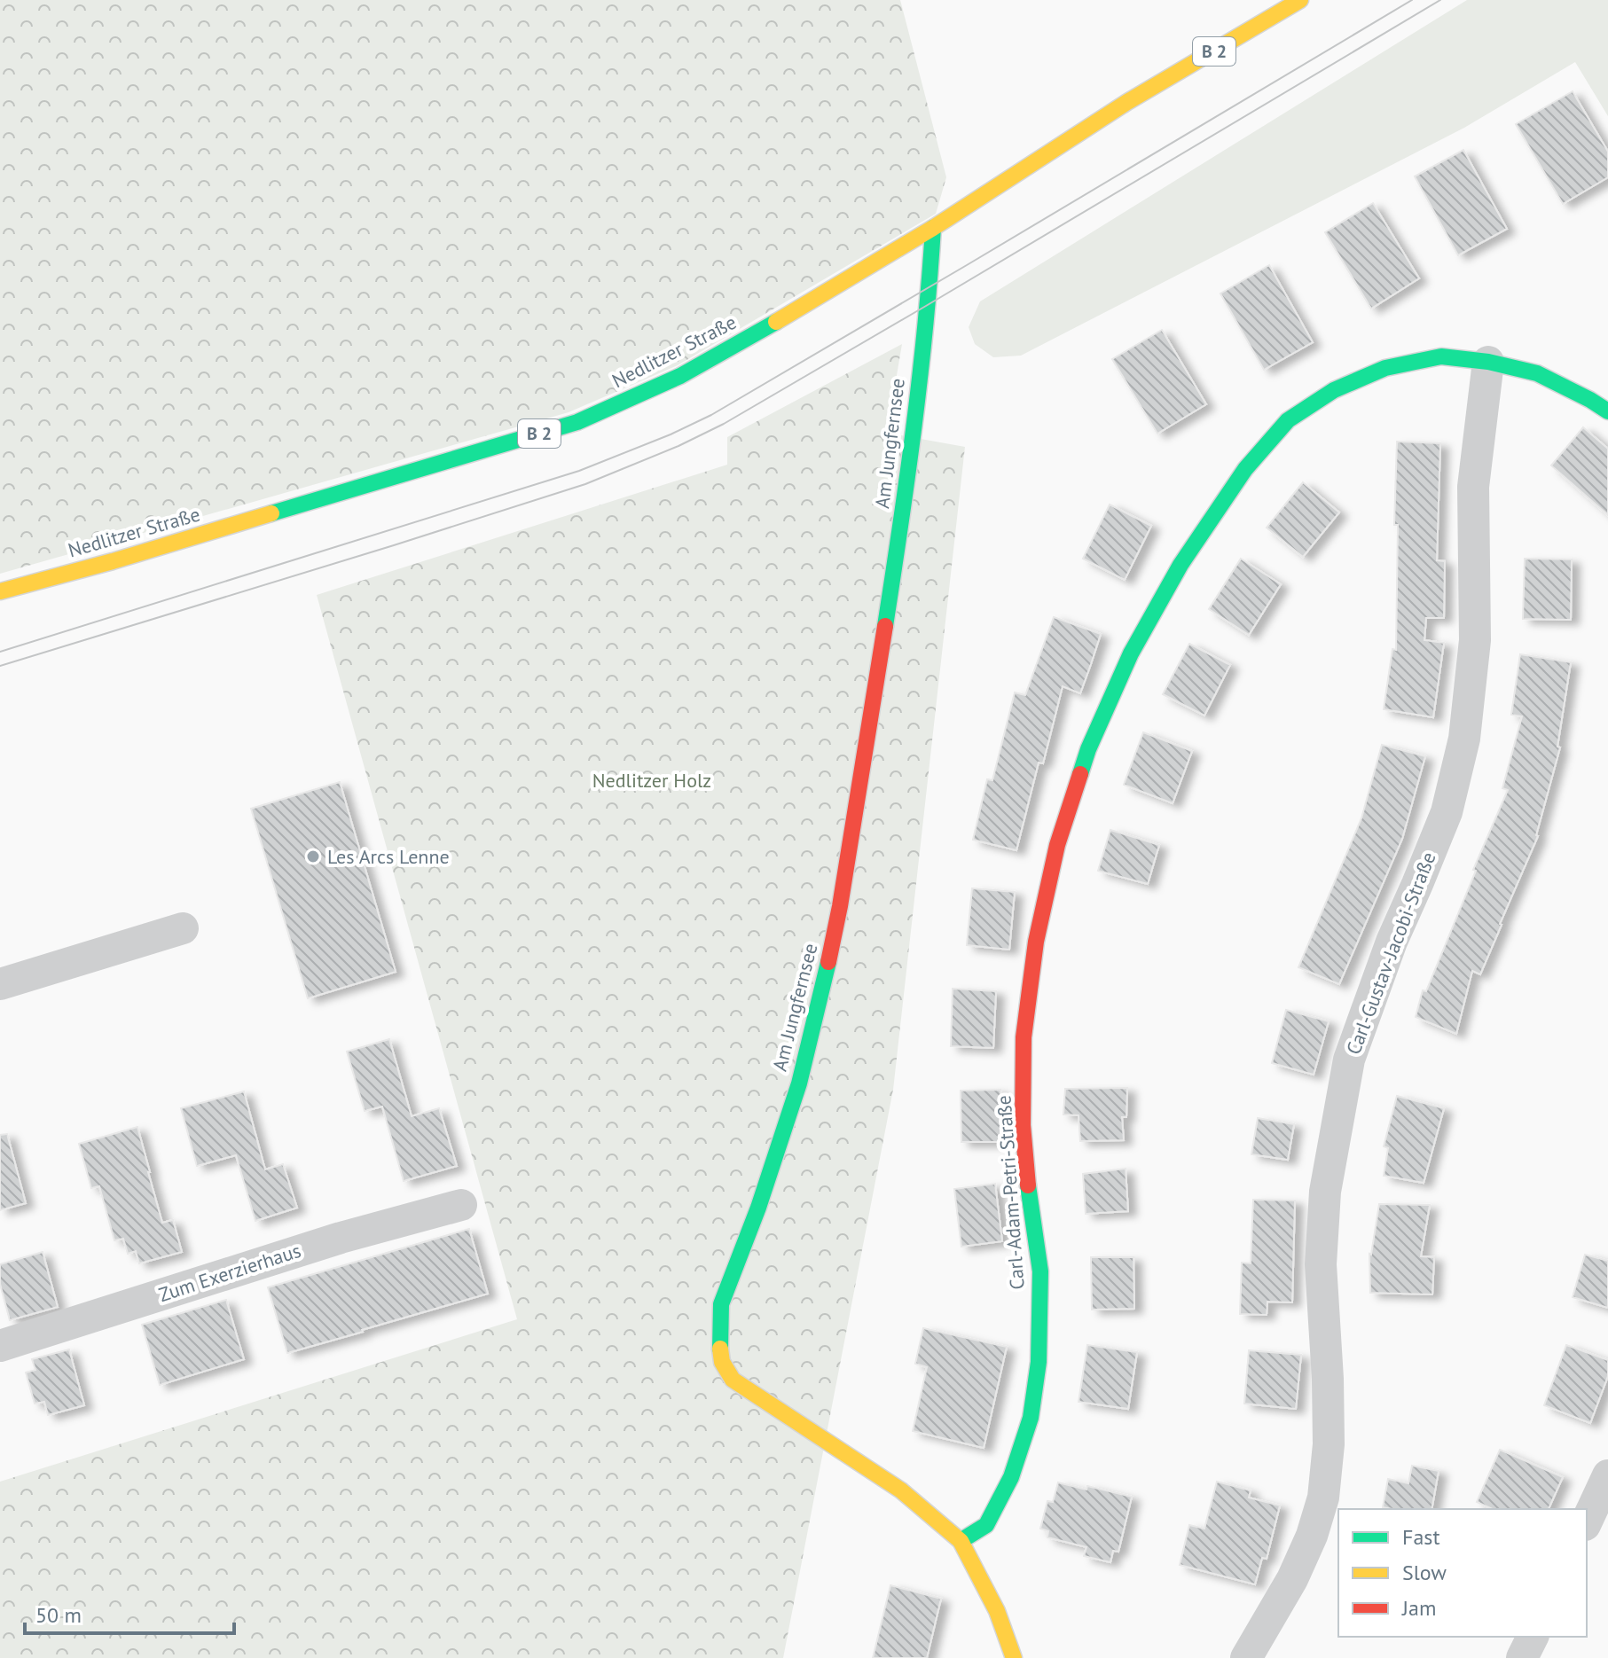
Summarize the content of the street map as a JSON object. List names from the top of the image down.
{
  "streets": {
    "street": [
      "B 2",
      "Nedlitzer Straße",
      "Am Jungfernsee",
      "Carl-Gustav-Jacobi-Straße",
      "Carl-Adam-Petri-Straße",
      "Zum Exerzierhaus"
    ]
  },
  "crossings": [
    ["Nedlitzer Straße", "Am Jungfernsee"],
    ["Am Jungfernsee", "Carl-Adam-Petri-Straße"],
    ["Carl-Gustav-Jacobi-Straße", "Carl-Adam-Petri-Straße"]
  ],
  "parks": ["Nedlitzer Holz"],
  "places": ["Les Arcs Lenne"],
  "legend": ["Fast", "Slow", "Jam"],
  "scale_bar": "50 m"
}
